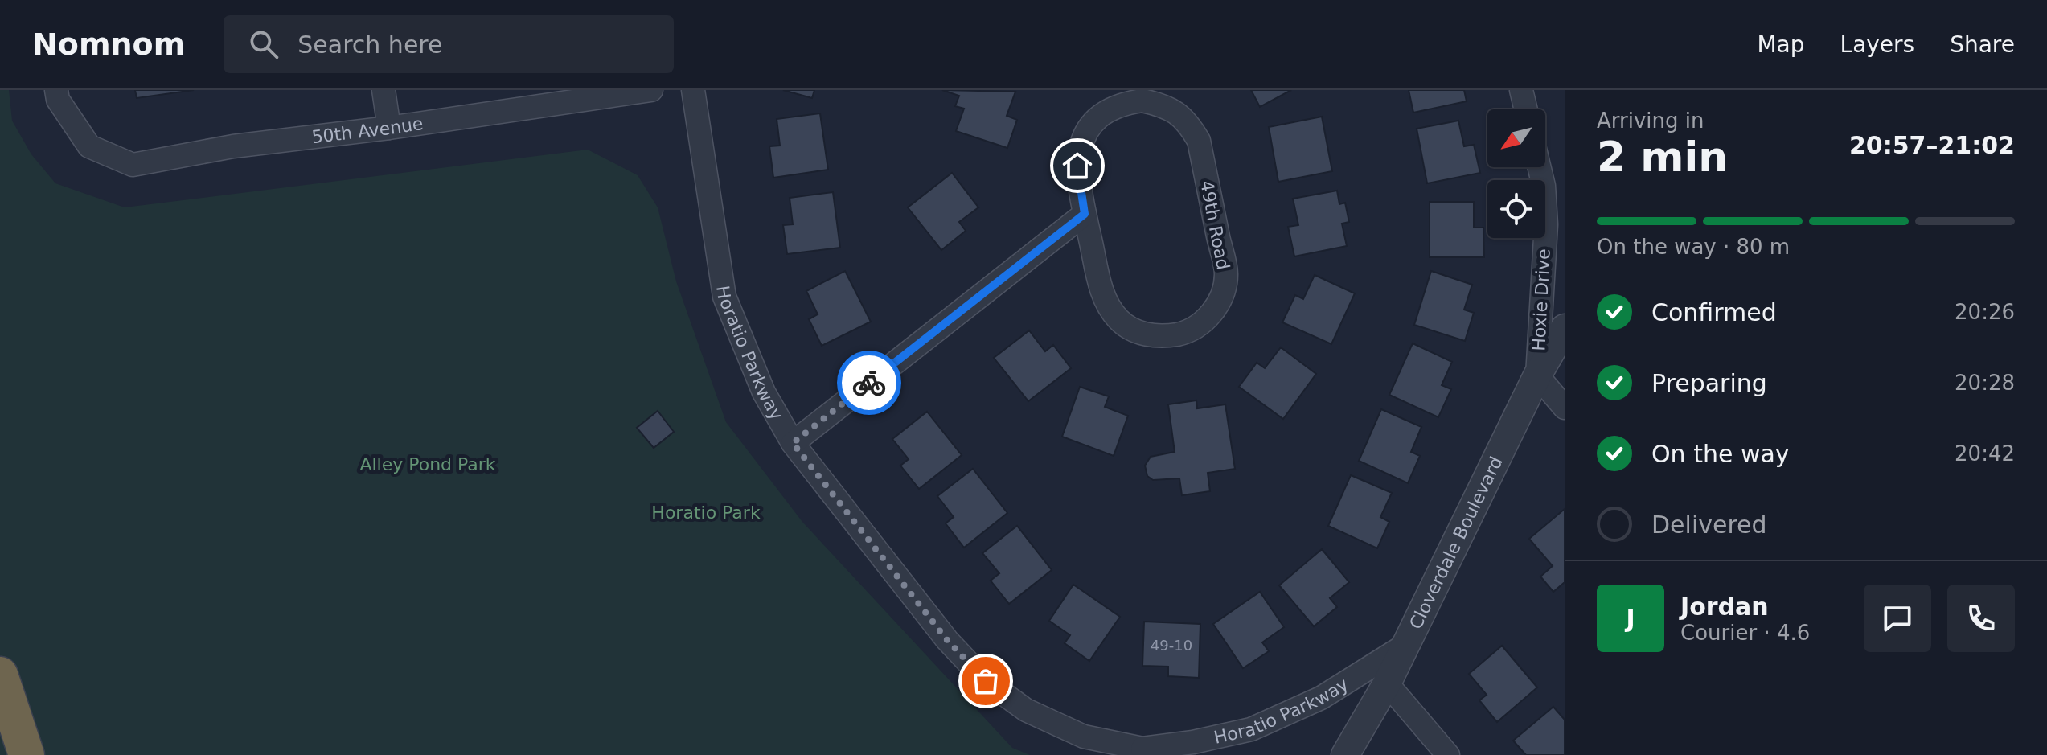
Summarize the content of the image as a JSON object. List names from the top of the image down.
{
  "streets": {
    "street": [
      "50th Avenue",
      "49th Road",
      "Hoxie Drive",
      "Horatio Parkway",
      "Cloverdale Boulevard"
    ]
  },
  "crossings": [
    ["Hoxie Drive", "Cloverdale Boulevard"],
    ["Horatio Parkway", "Cloverdale Boulevard"]
  ],
  "parks": ["Alley Pond Park", "Horatio Park"],
  "house_numbers": ["49-10"],
  "north": "bottom left",
  "page": {
    "header": "Nomnom",
    "search": "Search here",
    "nav": ["Map", "Layers", "Share"],
    "heading": ["2 min", "Arriving in", "20:57–21:02"],
    "panel": ["Jordan", "Courier · 4.6"],
    "bar": "On the way · 80 m",
    "list": [
      ["Confirmed", "20:26"],
      ["Preparing", "20:28"],
      ["On the way", "20:42"],
      "Delivered"
    ],
    "round": "J"
  }
}
